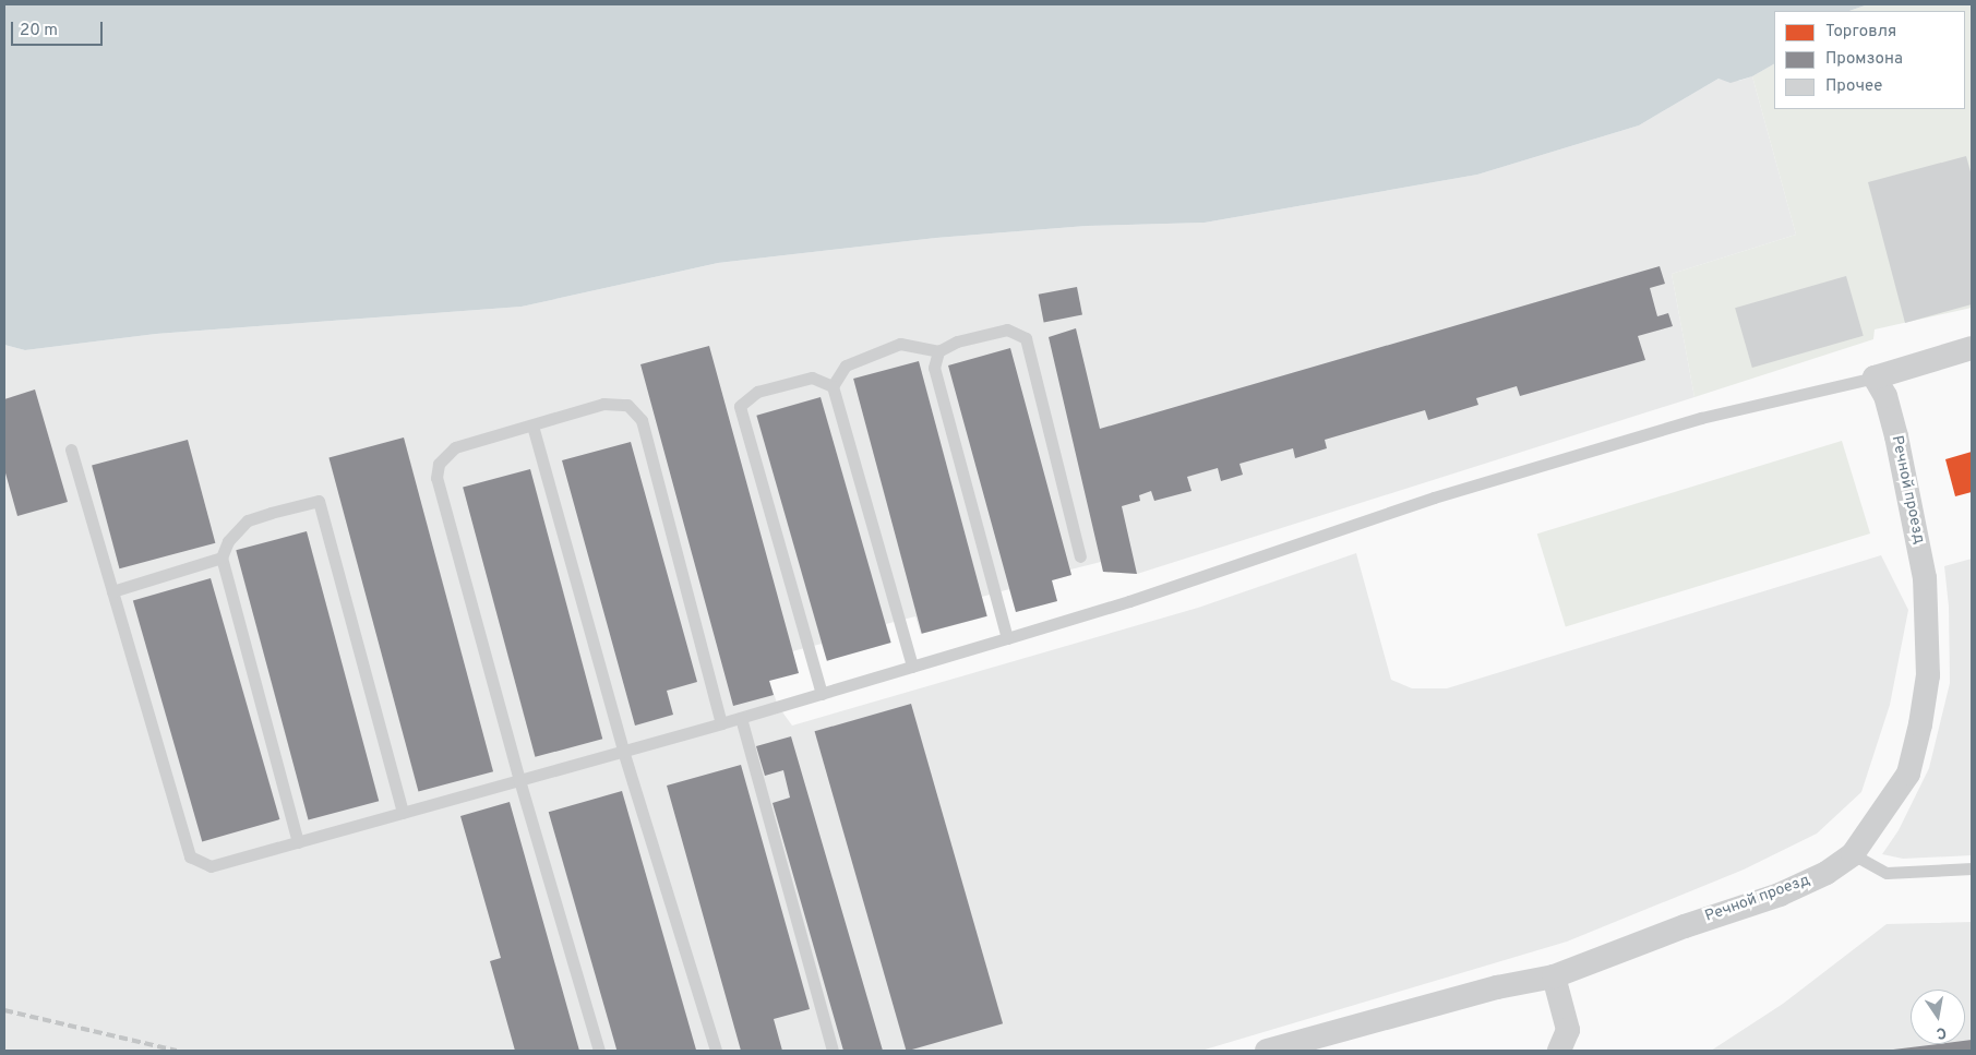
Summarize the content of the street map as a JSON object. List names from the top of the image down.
{
  "streets": {
    "street": ["Речной проезд"]
  },
  "legend": ["Торговля", "Промзона", "Прочее"],
  "scale_bar": "20 m",
  "north": "bottom"
}
